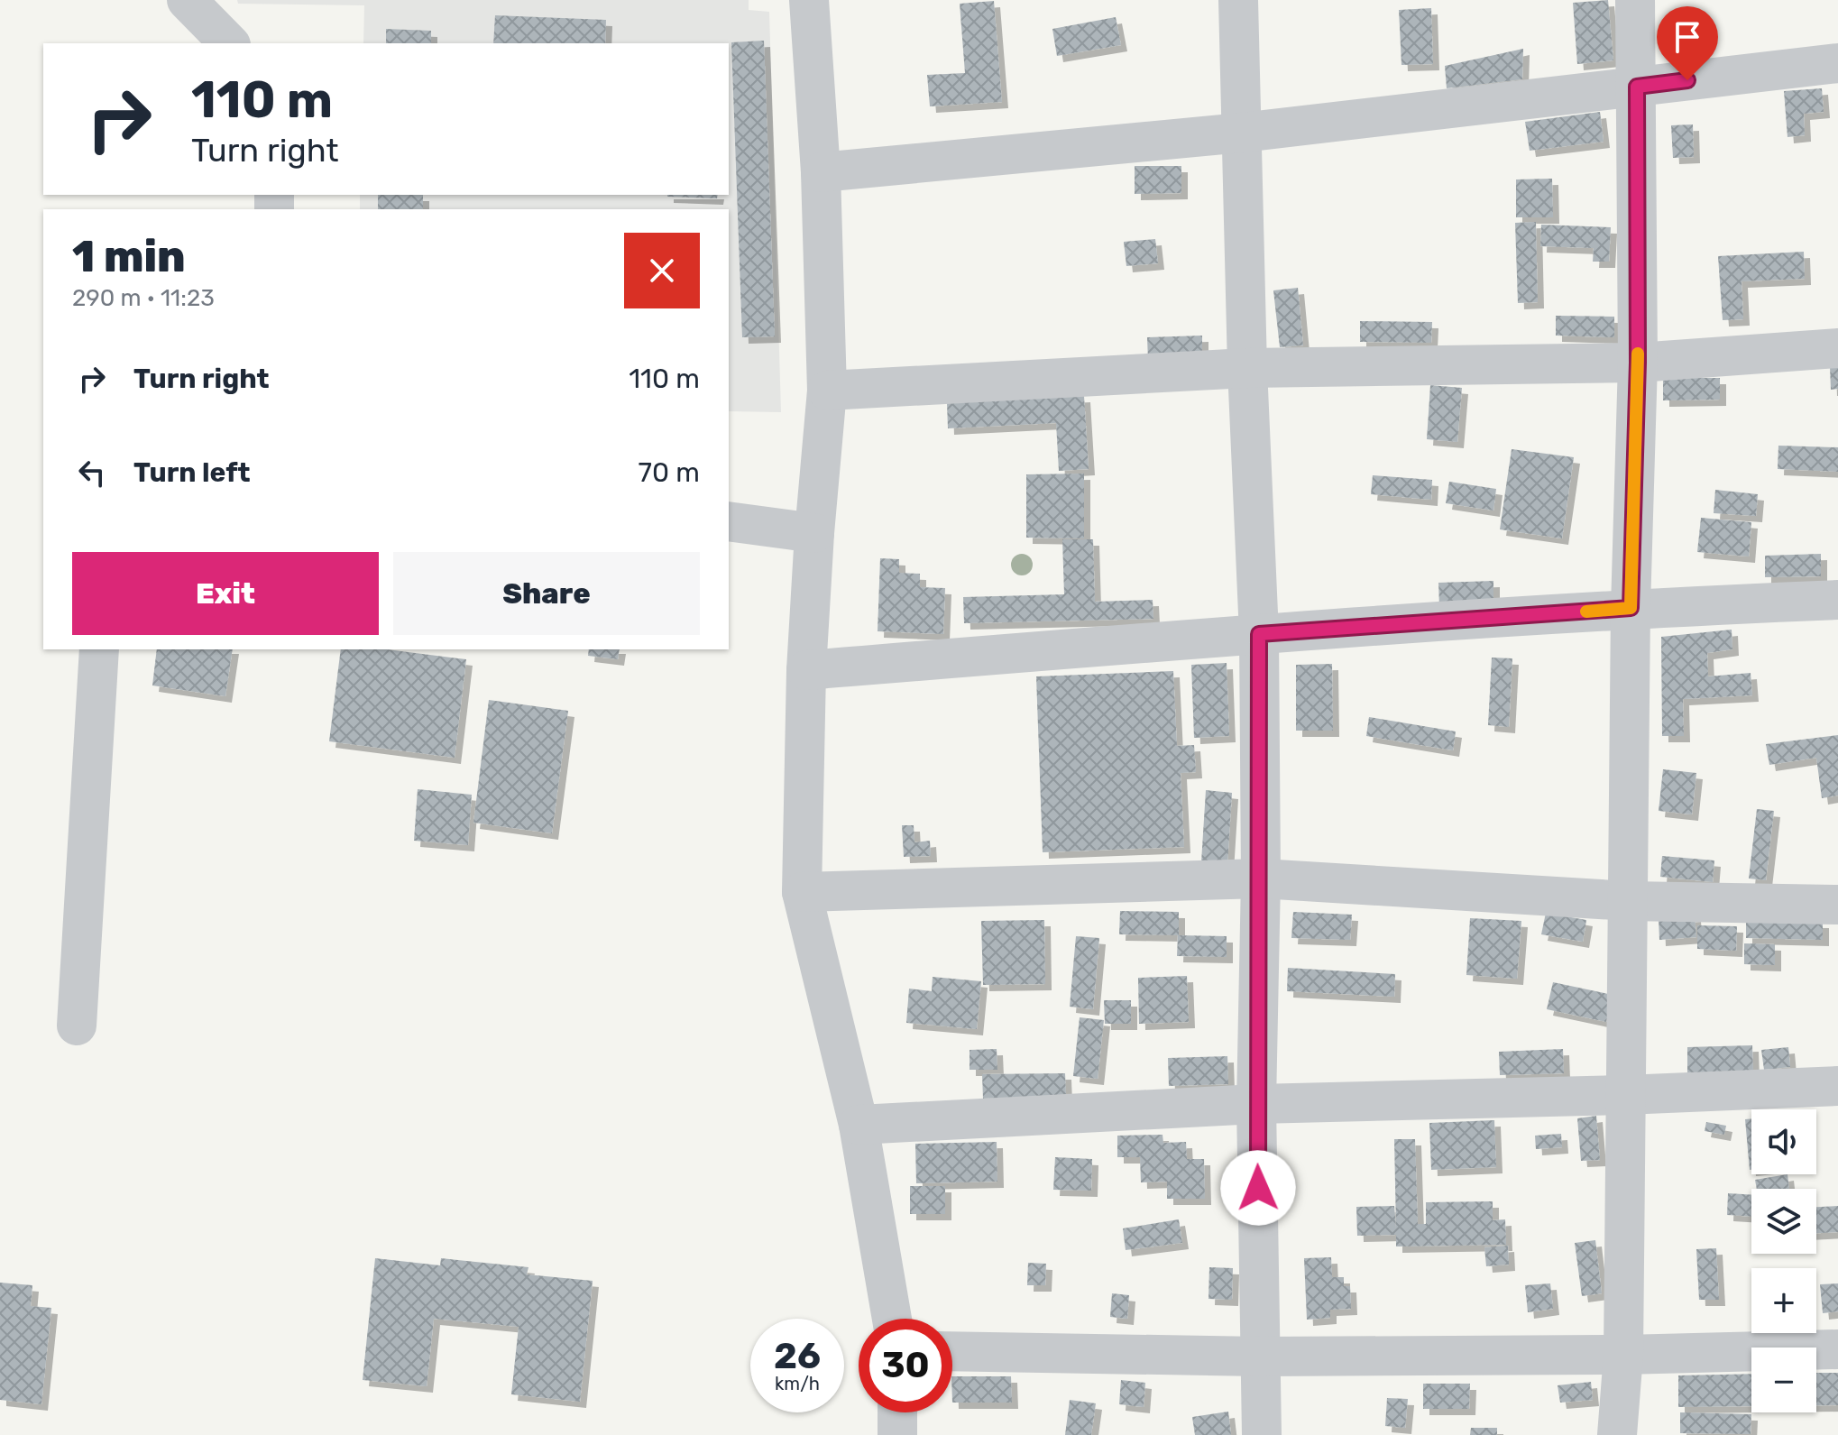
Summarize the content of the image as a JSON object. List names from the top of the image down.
{
  "page": {
    "turn": ["110 m", "Turn right"],
    "heading": ["1 min", "290 m · 11:23"],
    "list": [
      {
        "name": "Turn right",
        "value": "110 m"
      },
      {
        "name": "Turn left",
        "value": "70 m"
      }
    ],
    "buttons": ["Exit", "Share"],
    "map_buttons": ["+", "−"],
    "speed": "26 km/h",
    "limit": "30"
  }
}
